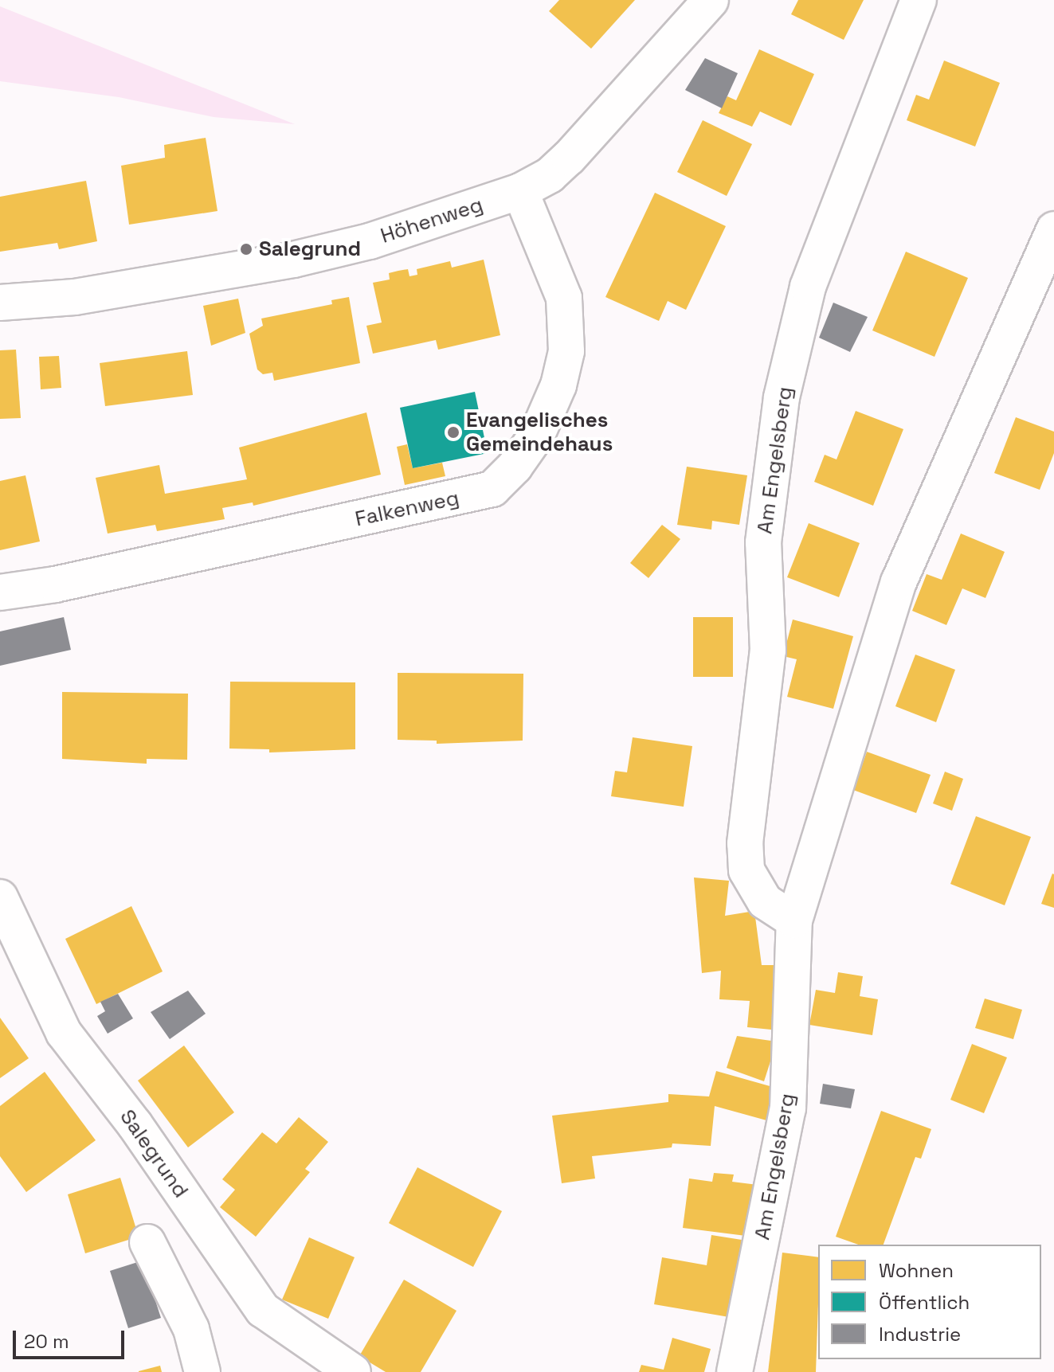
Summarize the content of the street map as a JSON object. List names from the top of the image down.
{
  "streets": {
    "street": [
      "Höhenweg",
      "Am Engelsberg",
      "Falkenweg",
      "Salegrund"
    ]
  },
  "crossings": [
    ["Höhenweg", "Falkenweg"]
  ],
  "places": ["Salegrund", "Evangelisches Gemeindehaus"],
  "legend": ["Wohnen", "Öffentlich", "Industrie"],
  "scale_bar": "20 m"
}
